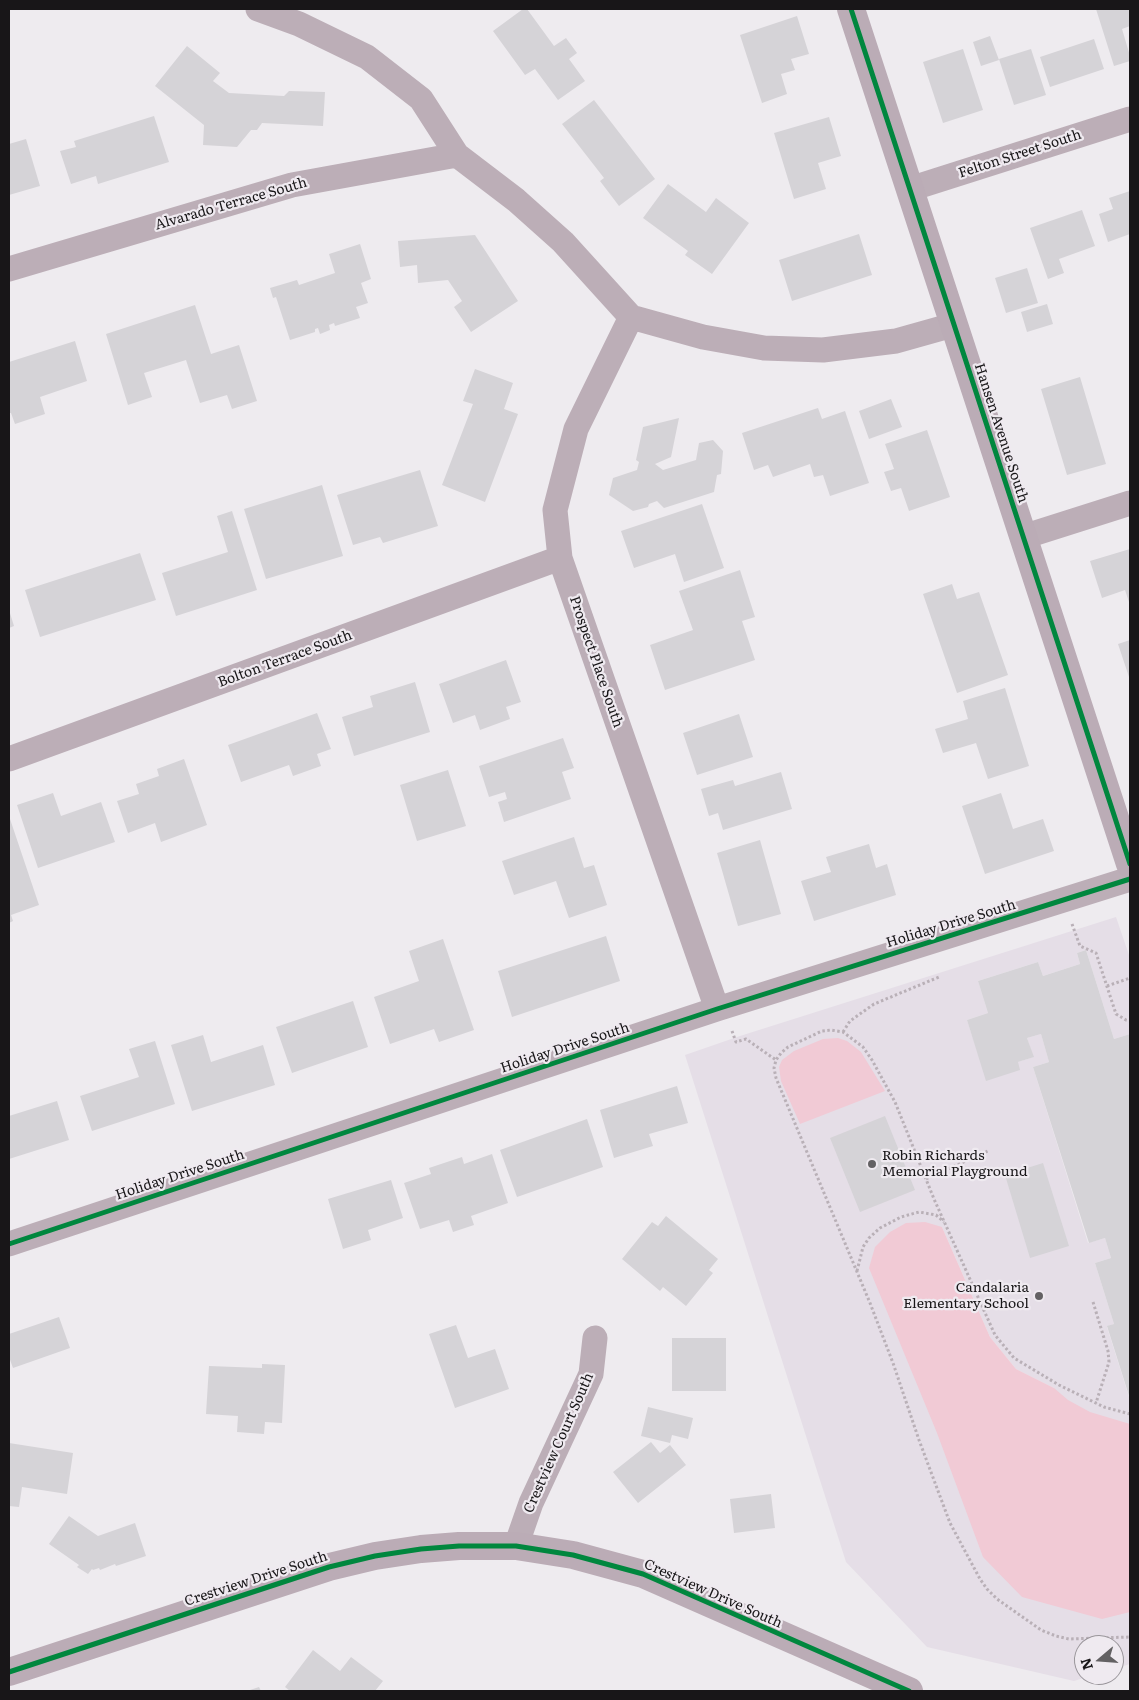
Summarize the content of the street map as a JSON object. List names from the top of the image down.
{
  "streets": {
    "street": [
      "Felton Street South",
      "Alvarado Terrace South",
      "Hansen Avenue South",
      "Bolton Terrace South",
      "Prospect Place South",
      "Holiday Drive South",
      "Crestview Court South",
      "Crestview Drive South"
    ]
  },
  "crossings": [
    ["Felton Street South", "Hansen Avenue South"],
    ["Bolton Terrace South", "Prospect Place South"],
    ["Prospect Place South", "Holiday Drive South"],
    ["Crestview Court South", "Crestview Drive South"]
  ],
  "places": ["Robin Richards Memorial Playground", "Candalaria Elementary School"],
  "north": "left"
}
